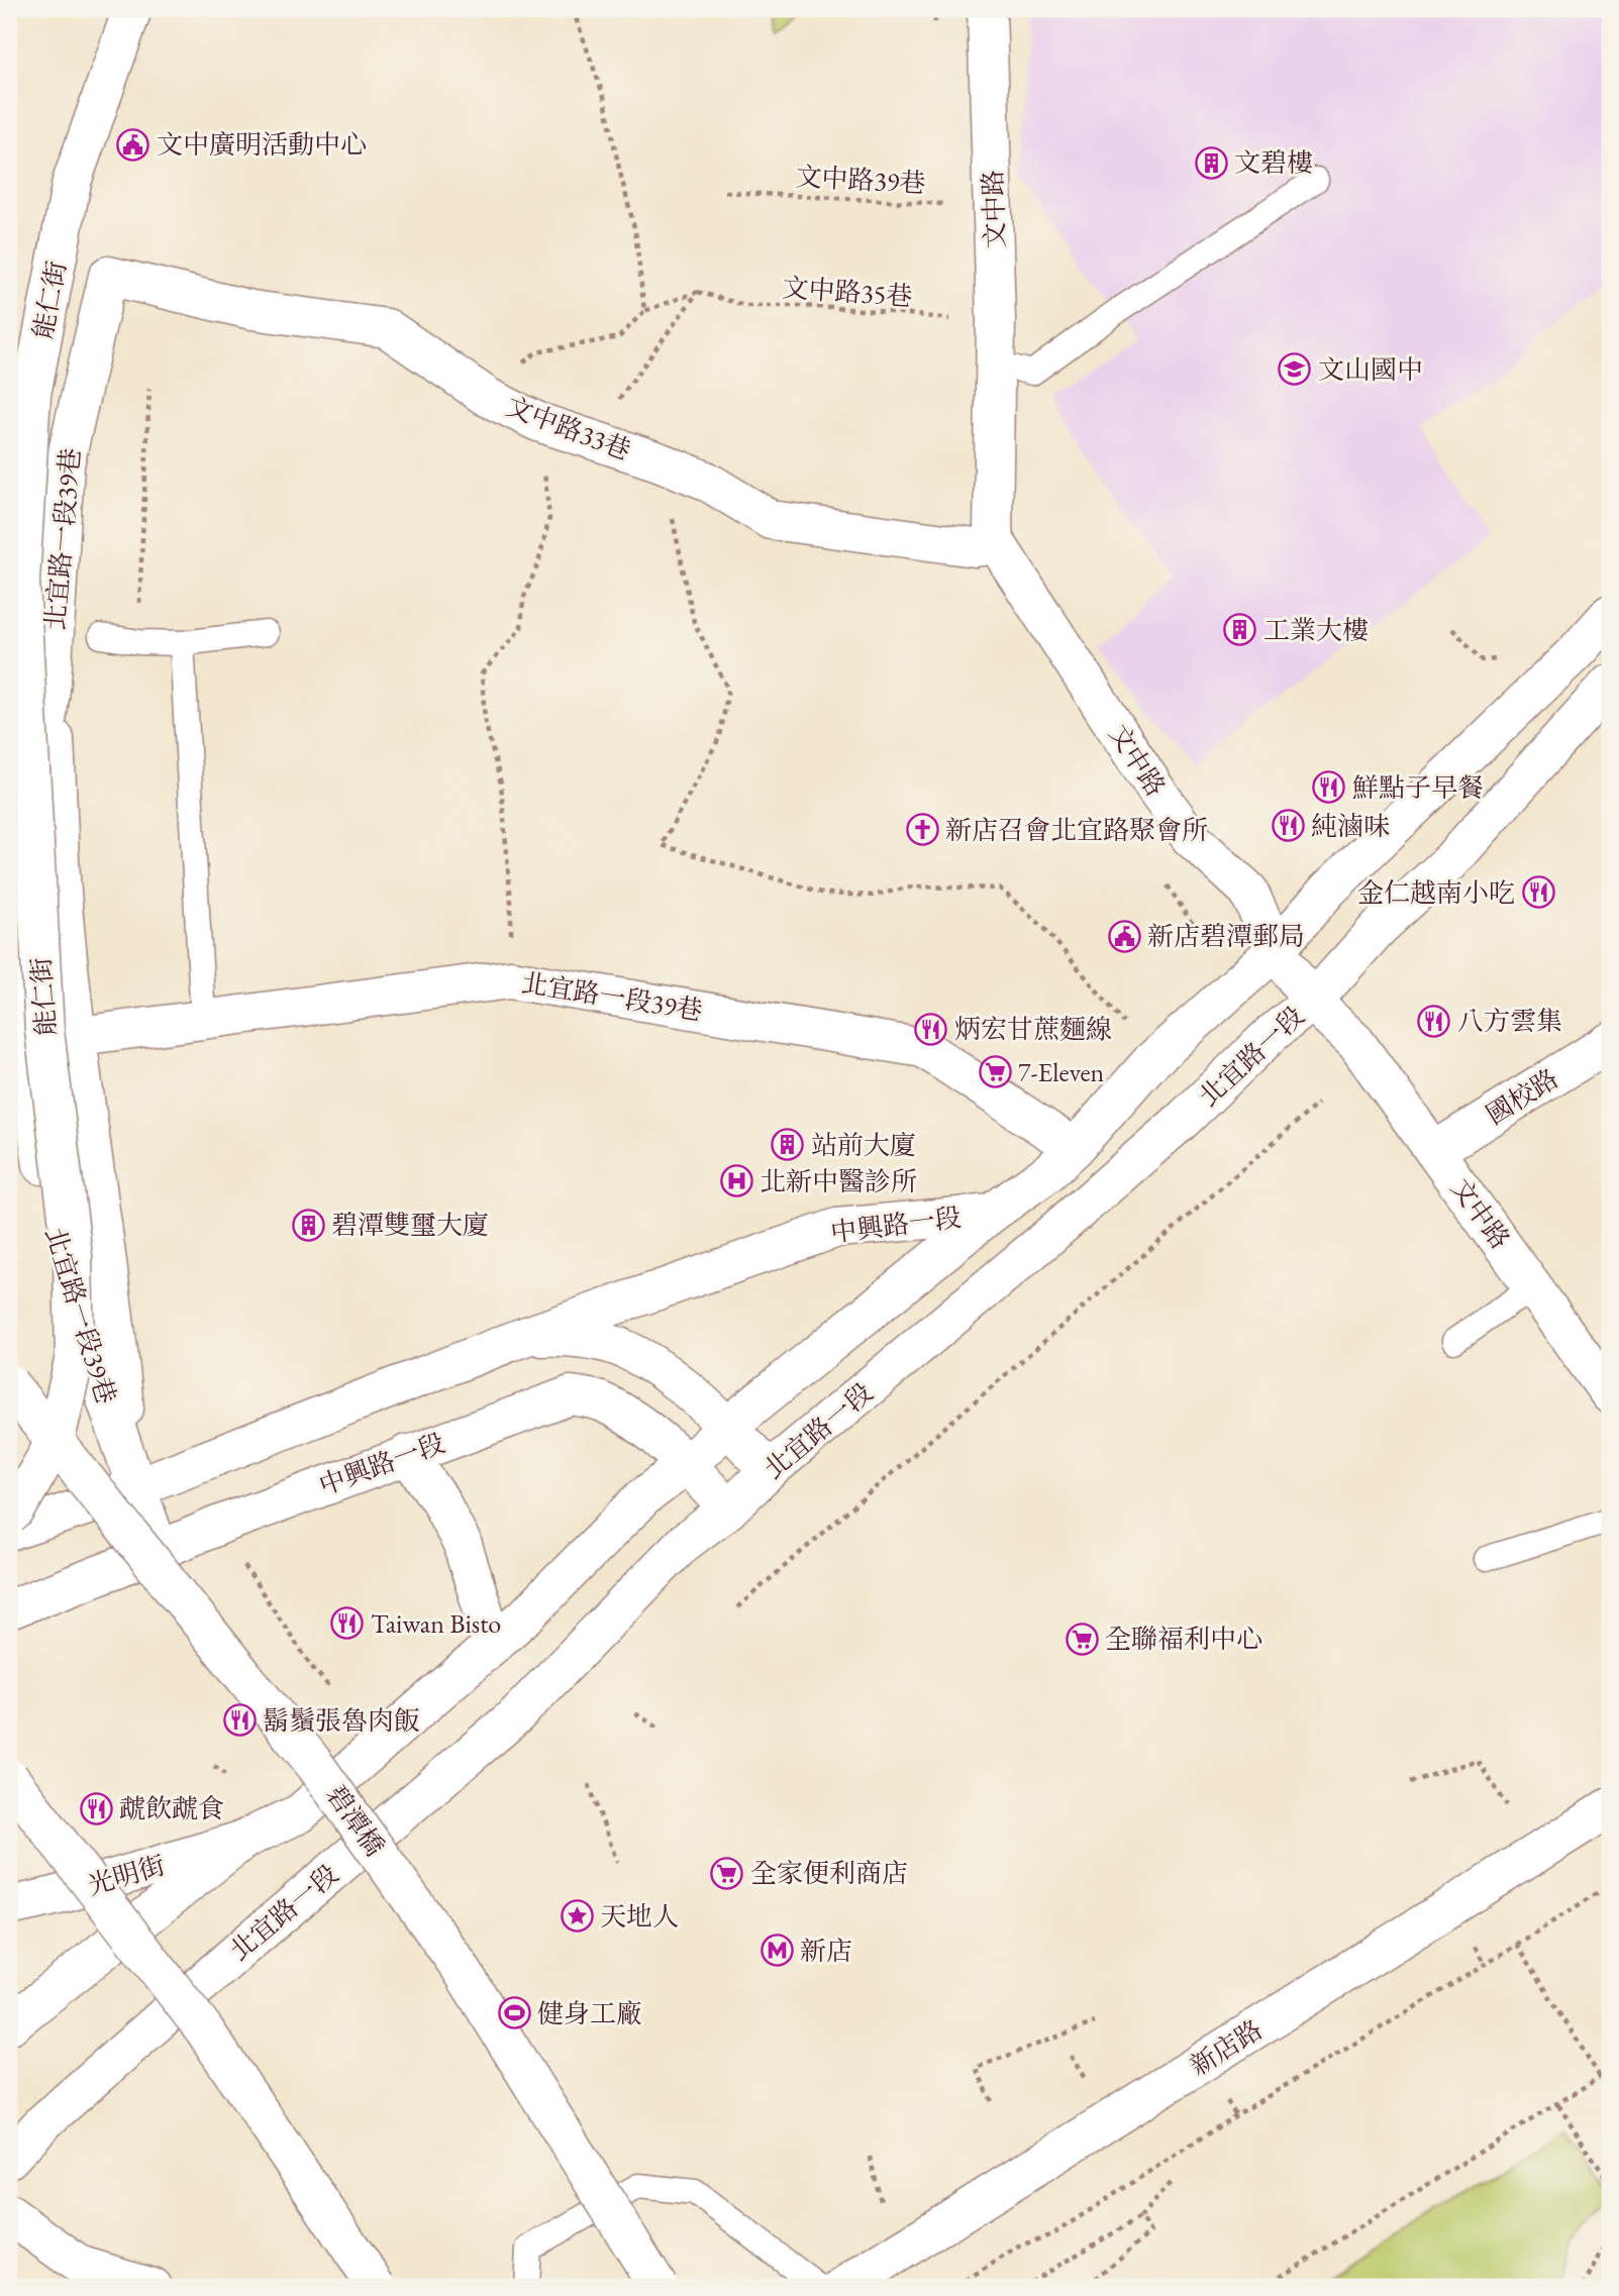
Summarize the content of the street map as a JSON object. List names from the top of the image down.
{
  "streets": {
    "main road": [
      "文中路",
      "能仁街",
      "文中路33巷",
      "北宜路一段39巷",
      "北宜路一段",
      "國校路",
      "中興路一段",
      "碧潭橋",
      "光明街",
      "新店路"
    ],
    "path": ["文中路39巷", "文中路35巷"]
  },
  "crossings": [
    ["文中路39巷", "文中路"],
    ["文中路", "文中路35巷"],
    ["文中路", "文中路33巷"],
    ["文中路", "北宜路一段"],
    ["文中路", "國校路"],
    ["文中路33巷", "北宜路一段39巷"],
    ["北宜路一段39巷", "中興路一段"],
    ["北宜路一段", "中興路一段"]
  ],
  "places": {
    "public building": ["文中廣明活動中心", "新店碧潭郵局"],
    "building": [
      "文碧樓",
      "工業大樓",
      "站前大廈",
      "碧潭雙璽大廈"
    ],
    "school or university": ["文山國中"],
    "restaurant": [
      "鮮點子早餐",
      "純滷味",
      "金仁越南小吃",
      "八方雲集",
      "炳宏甘蔗麵線",
      "Taiwan Bisto",
      "鬍鬚張魯肉飯",
      "虣飲虣食"
    ],
    "church": ["新店召會北宜路聚會所"],
    "supermarket": ["7-Eleven", "全聯福利中心", "全家便利商店"],
    "hospital": ["北新中醫診所"],
    "place": ["天地人"],
    "metro station": ["新店"],
    "sports": ["健身工廠"]
  }
}
